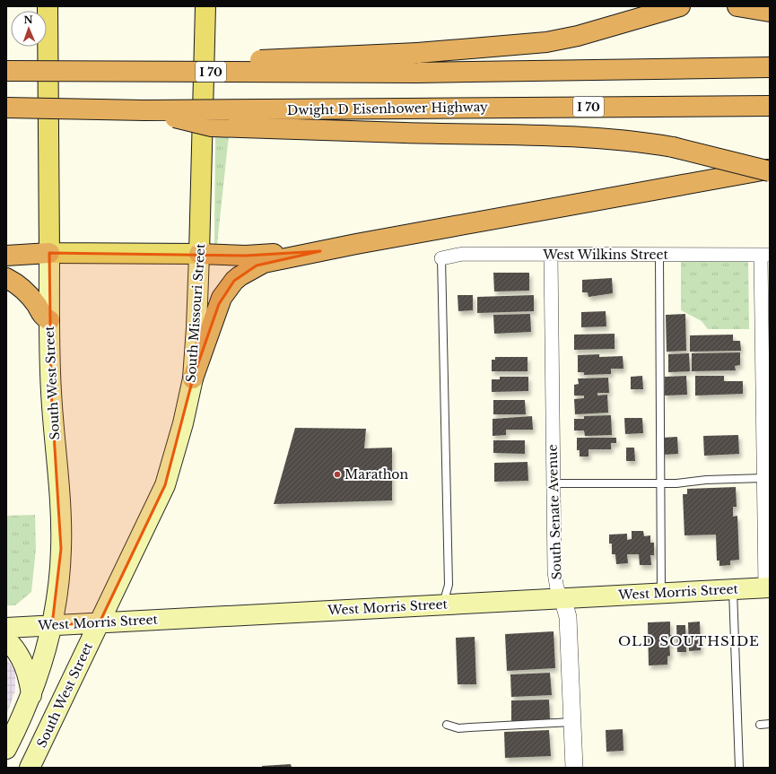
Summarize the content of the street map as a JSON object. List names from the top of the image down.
{
  "streets": {
    "highway": ["I 70", "Dwight D Eisenhower Highway"],
    "main road": ["South Missouri Street", "South West Street", "West Morris Street"],
    "street": ["West Wilkins Street", "South Senate Avenue"]
  },
  "crossings": [
    ["West Wilkins Street", "South Senate Avenue"],
    ["South Missouri Street", "South West Street"],
    ["South Missouri Street", "West Morris Street"],
    ["South West Street", "West Morris Street"],
    ["South Senate Avenue", "West Morris Street"]
  ],
  "districts": ["OLD SOUTHSIDE"],
  "places": ["Marathon"],
  "north": "top"
}
